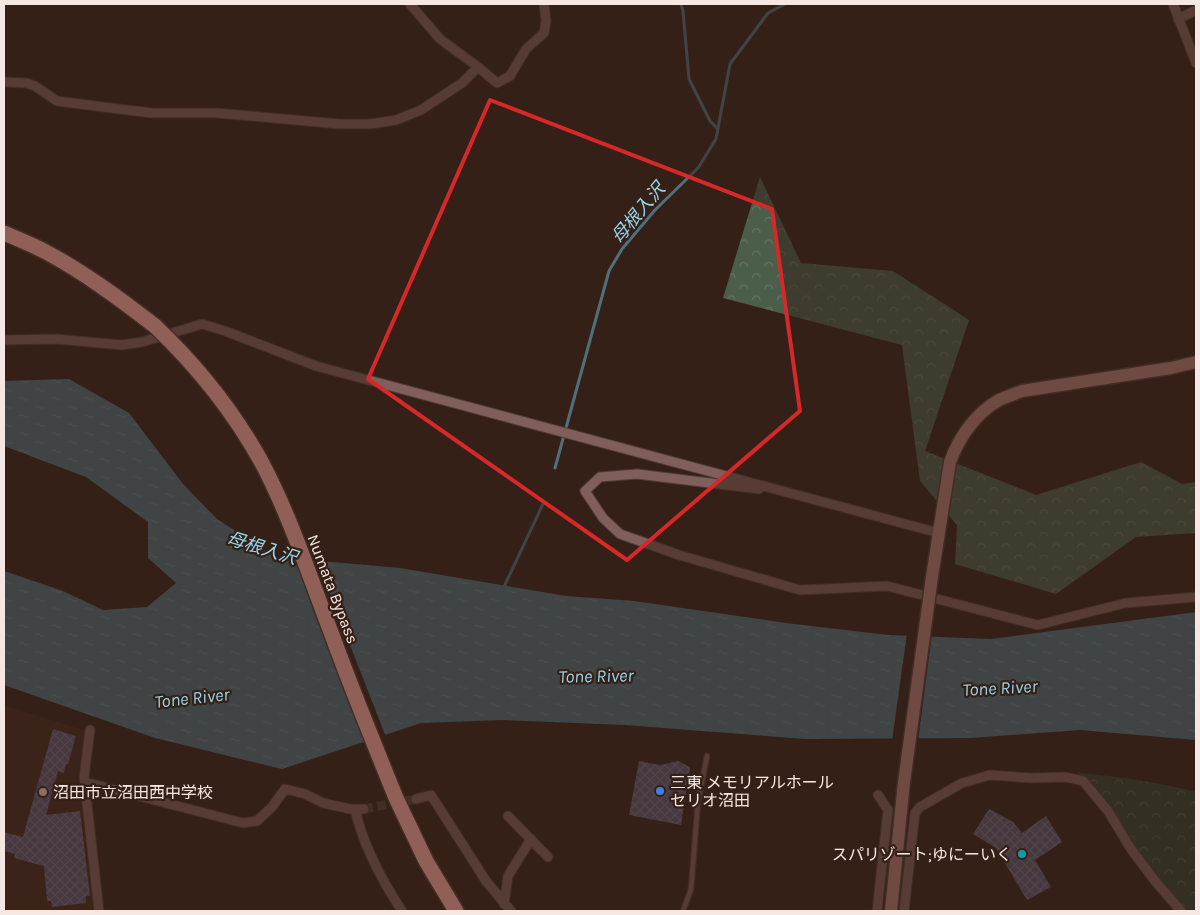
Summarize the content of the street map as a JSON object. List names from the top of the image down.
{
  "streets": {
    "highway": ["Numata Bypass"]
  },
  "water": ["母根入沢", "Tone River"],
  "places": ["三東 メモリアルホール セリオ沼田", "沼田市立沼田西中学校", "スパリゾート;ゆにーいく"]
}
